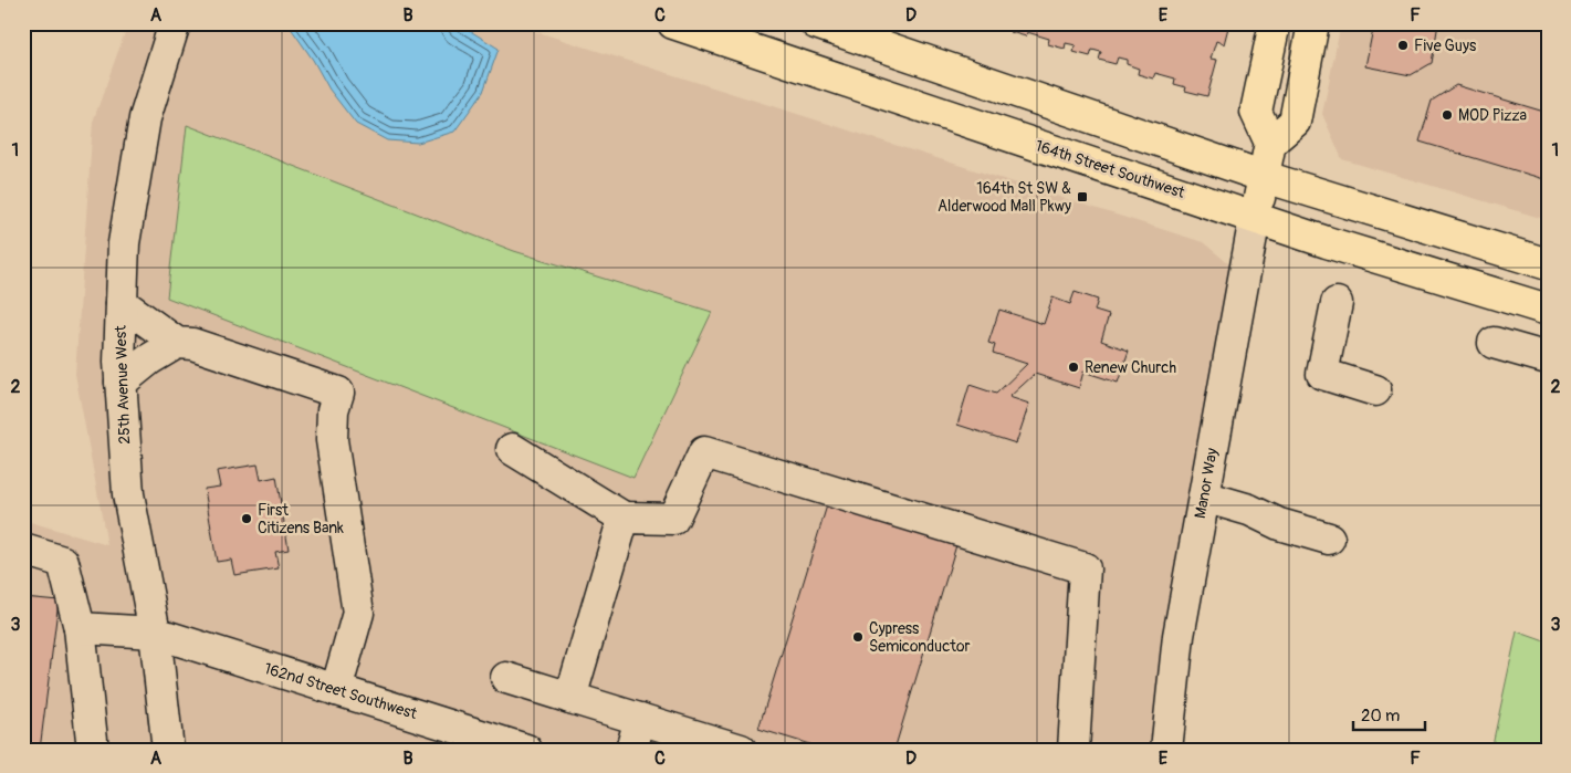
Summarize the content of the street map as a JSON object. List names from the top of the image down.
{
  "streets": {
    "main road": ["164th Street Southwest"],
    "street": ["25th Avenue West", "Manor Way", "162nd Street Southwest"]
  },
  "crossings": [
    ["164th Street Southwest", "Manor Way"],
    ["25th Avenue West", "162nd Street Southwest"]
  ],
  "places": {
    "other": [
      "Five Guys",
      "MOD Pizza",
      "Renew Church",
      "First Citizens Bank",
      "Cypress Semiconductor"
    ],
    "transit": ["164th St SW & Alderwood Mall Pkwy"]
  },
  "scale_bar": "20 m",
  "grid": {
    "columns": [
      "A",
      "B",
      "C",
      "D",
      "E",
      "F"
    ],
    "rows": ["1", "2", "3"]
  }
}
